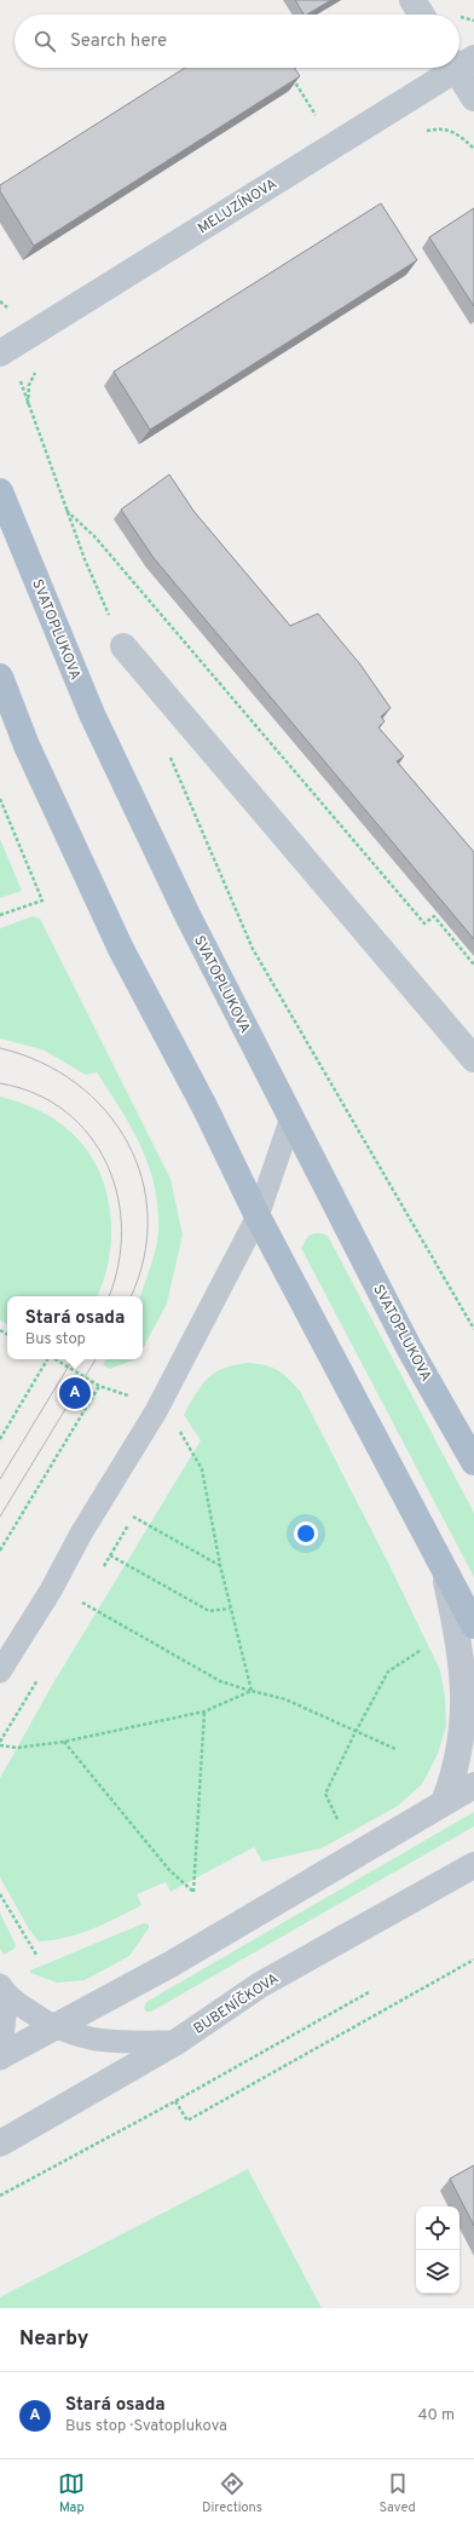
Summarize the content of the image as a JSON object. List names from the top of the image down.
{
  "streets": {
    "main road": ["SVATOPLUKOVA"],
    "street": ["MELUZÍNOVA", "BUBENÍČKOVA"]
  },
  "page": {
    "search": "Search here",
    "popup": ["Stará osada", "Bus stop"],
    "pins": "A",
    "heading": "Nearby",
    "list": [
      {
        "mark": "A",
        "name": "Stará osada",
        "note": "Bus stop · Svatoplukova",
        "value": "40 m"
      }
    ],
    "nav": ["Map", "Directions", "Saved"]
  }
}
